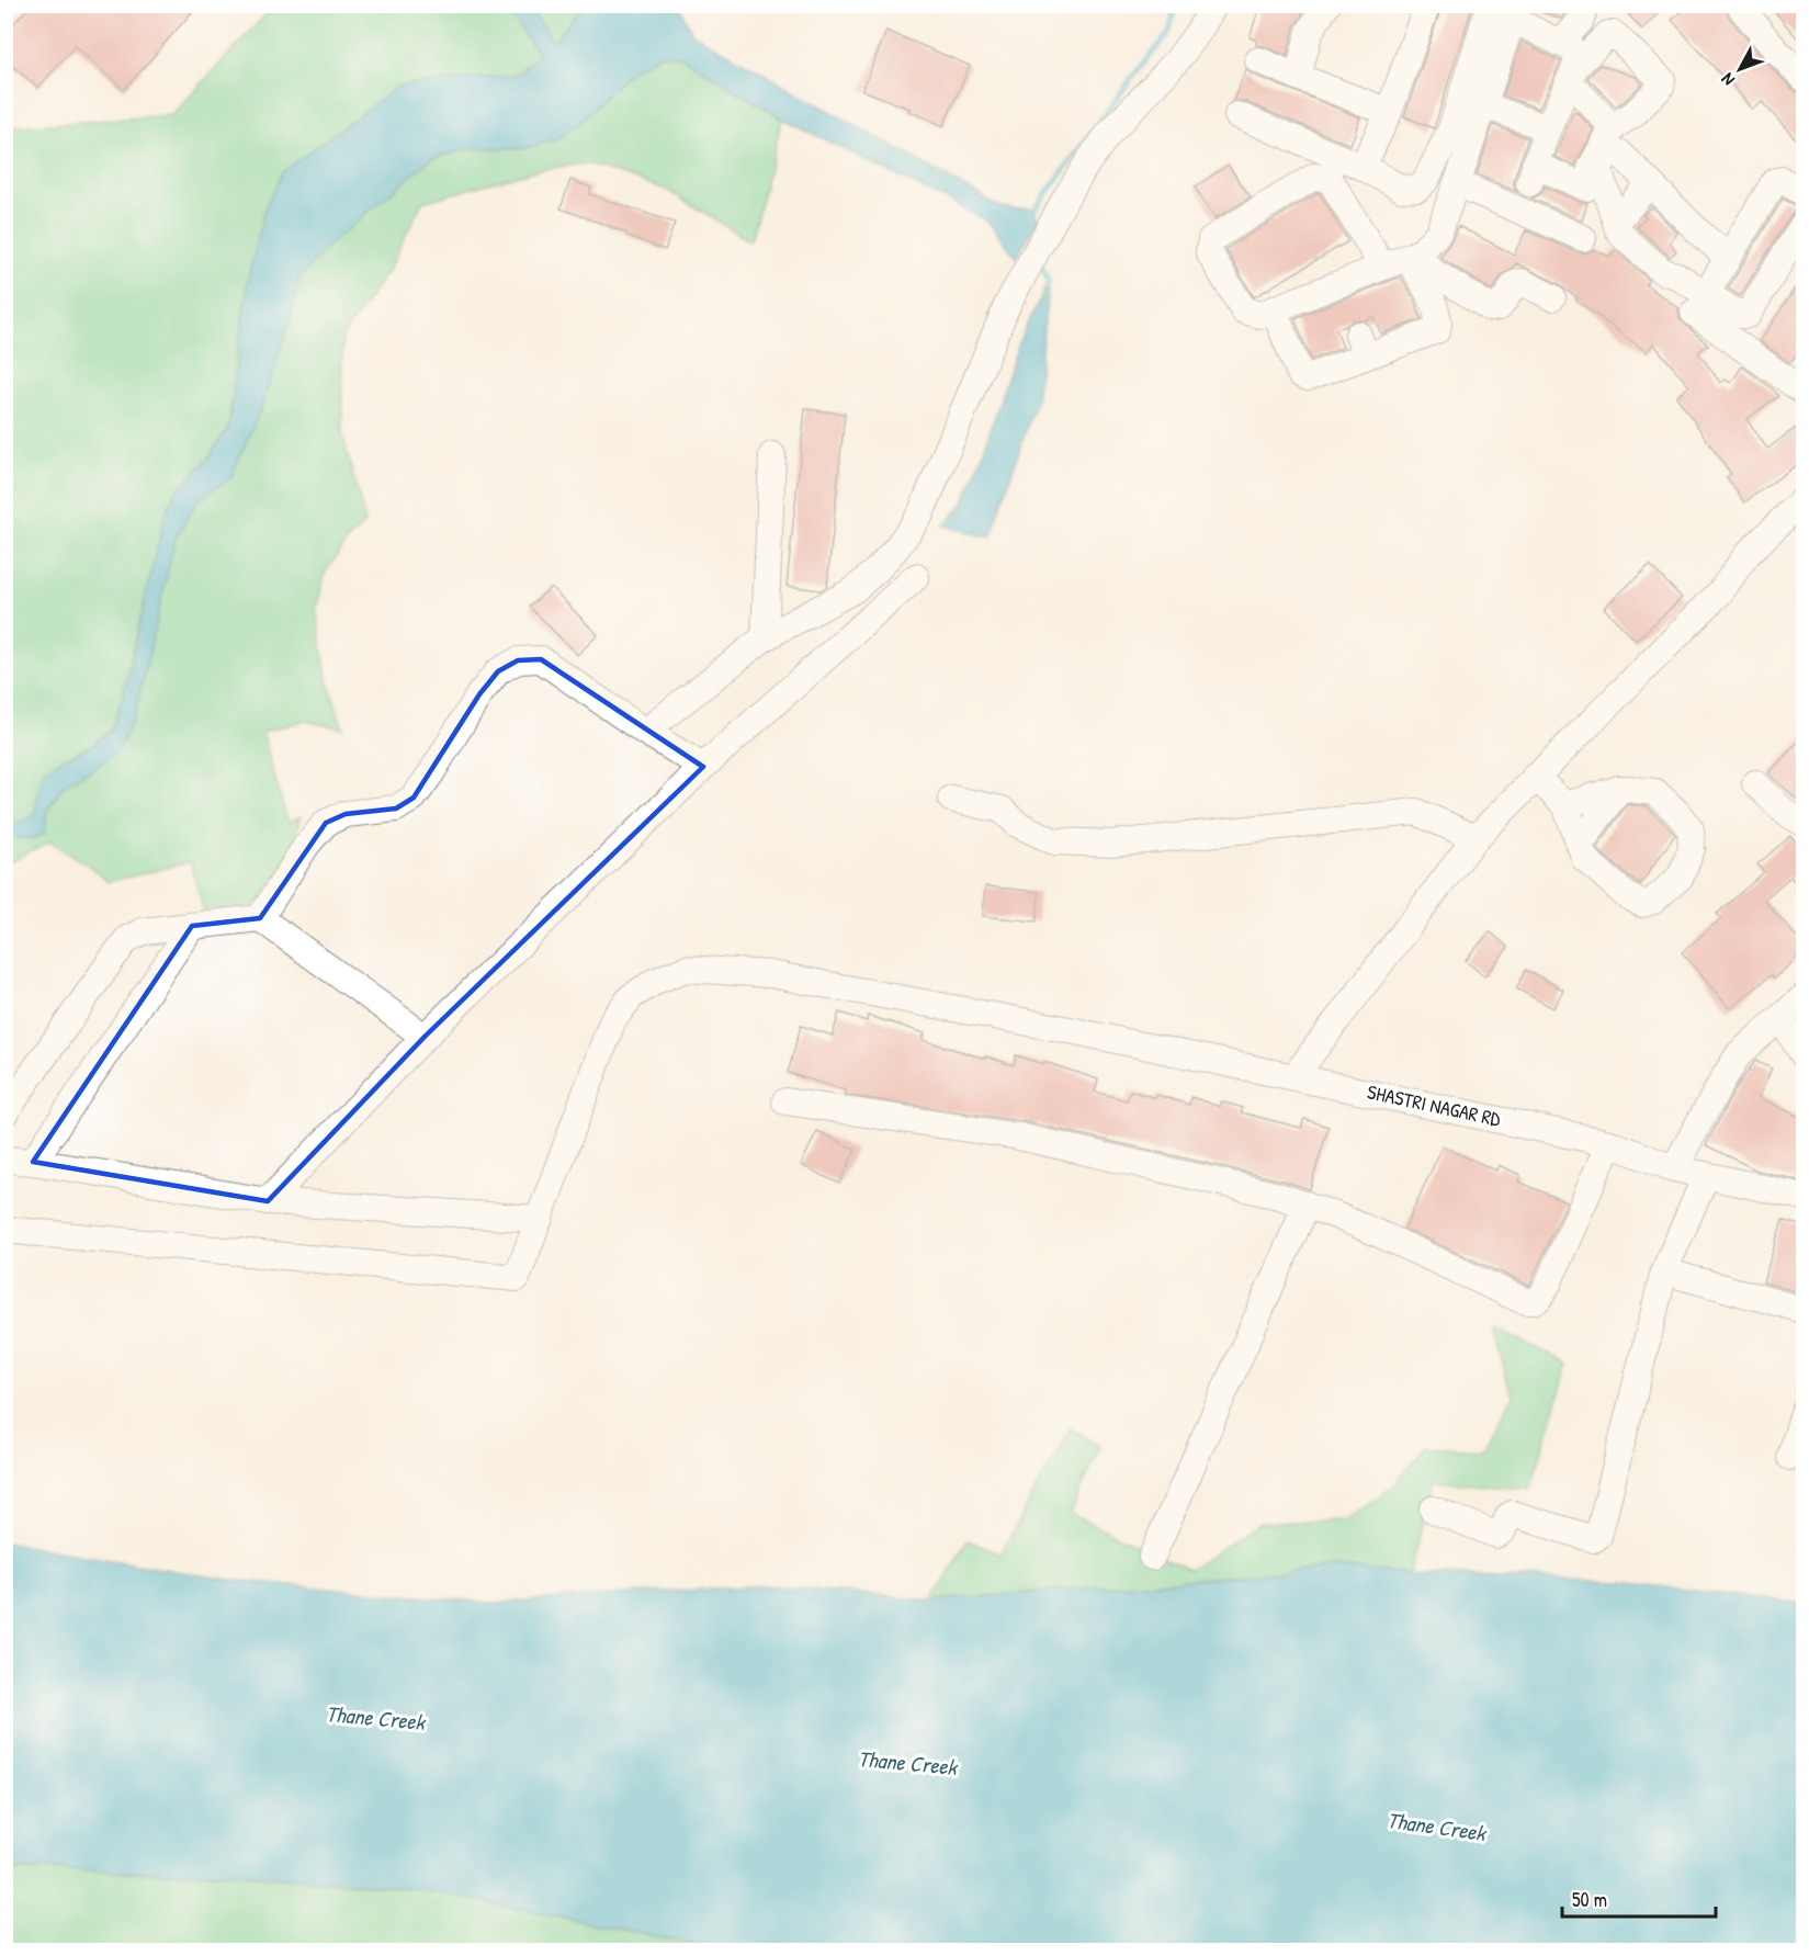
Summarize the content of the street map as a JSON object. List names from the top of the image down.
{
  "streets": {
    "street": ["SHASTRI NAGAR RD"]
  },
  "water": ["Thane Creek"],
  "scale_bar": "50 m",
  "north": "bottom left"
}
